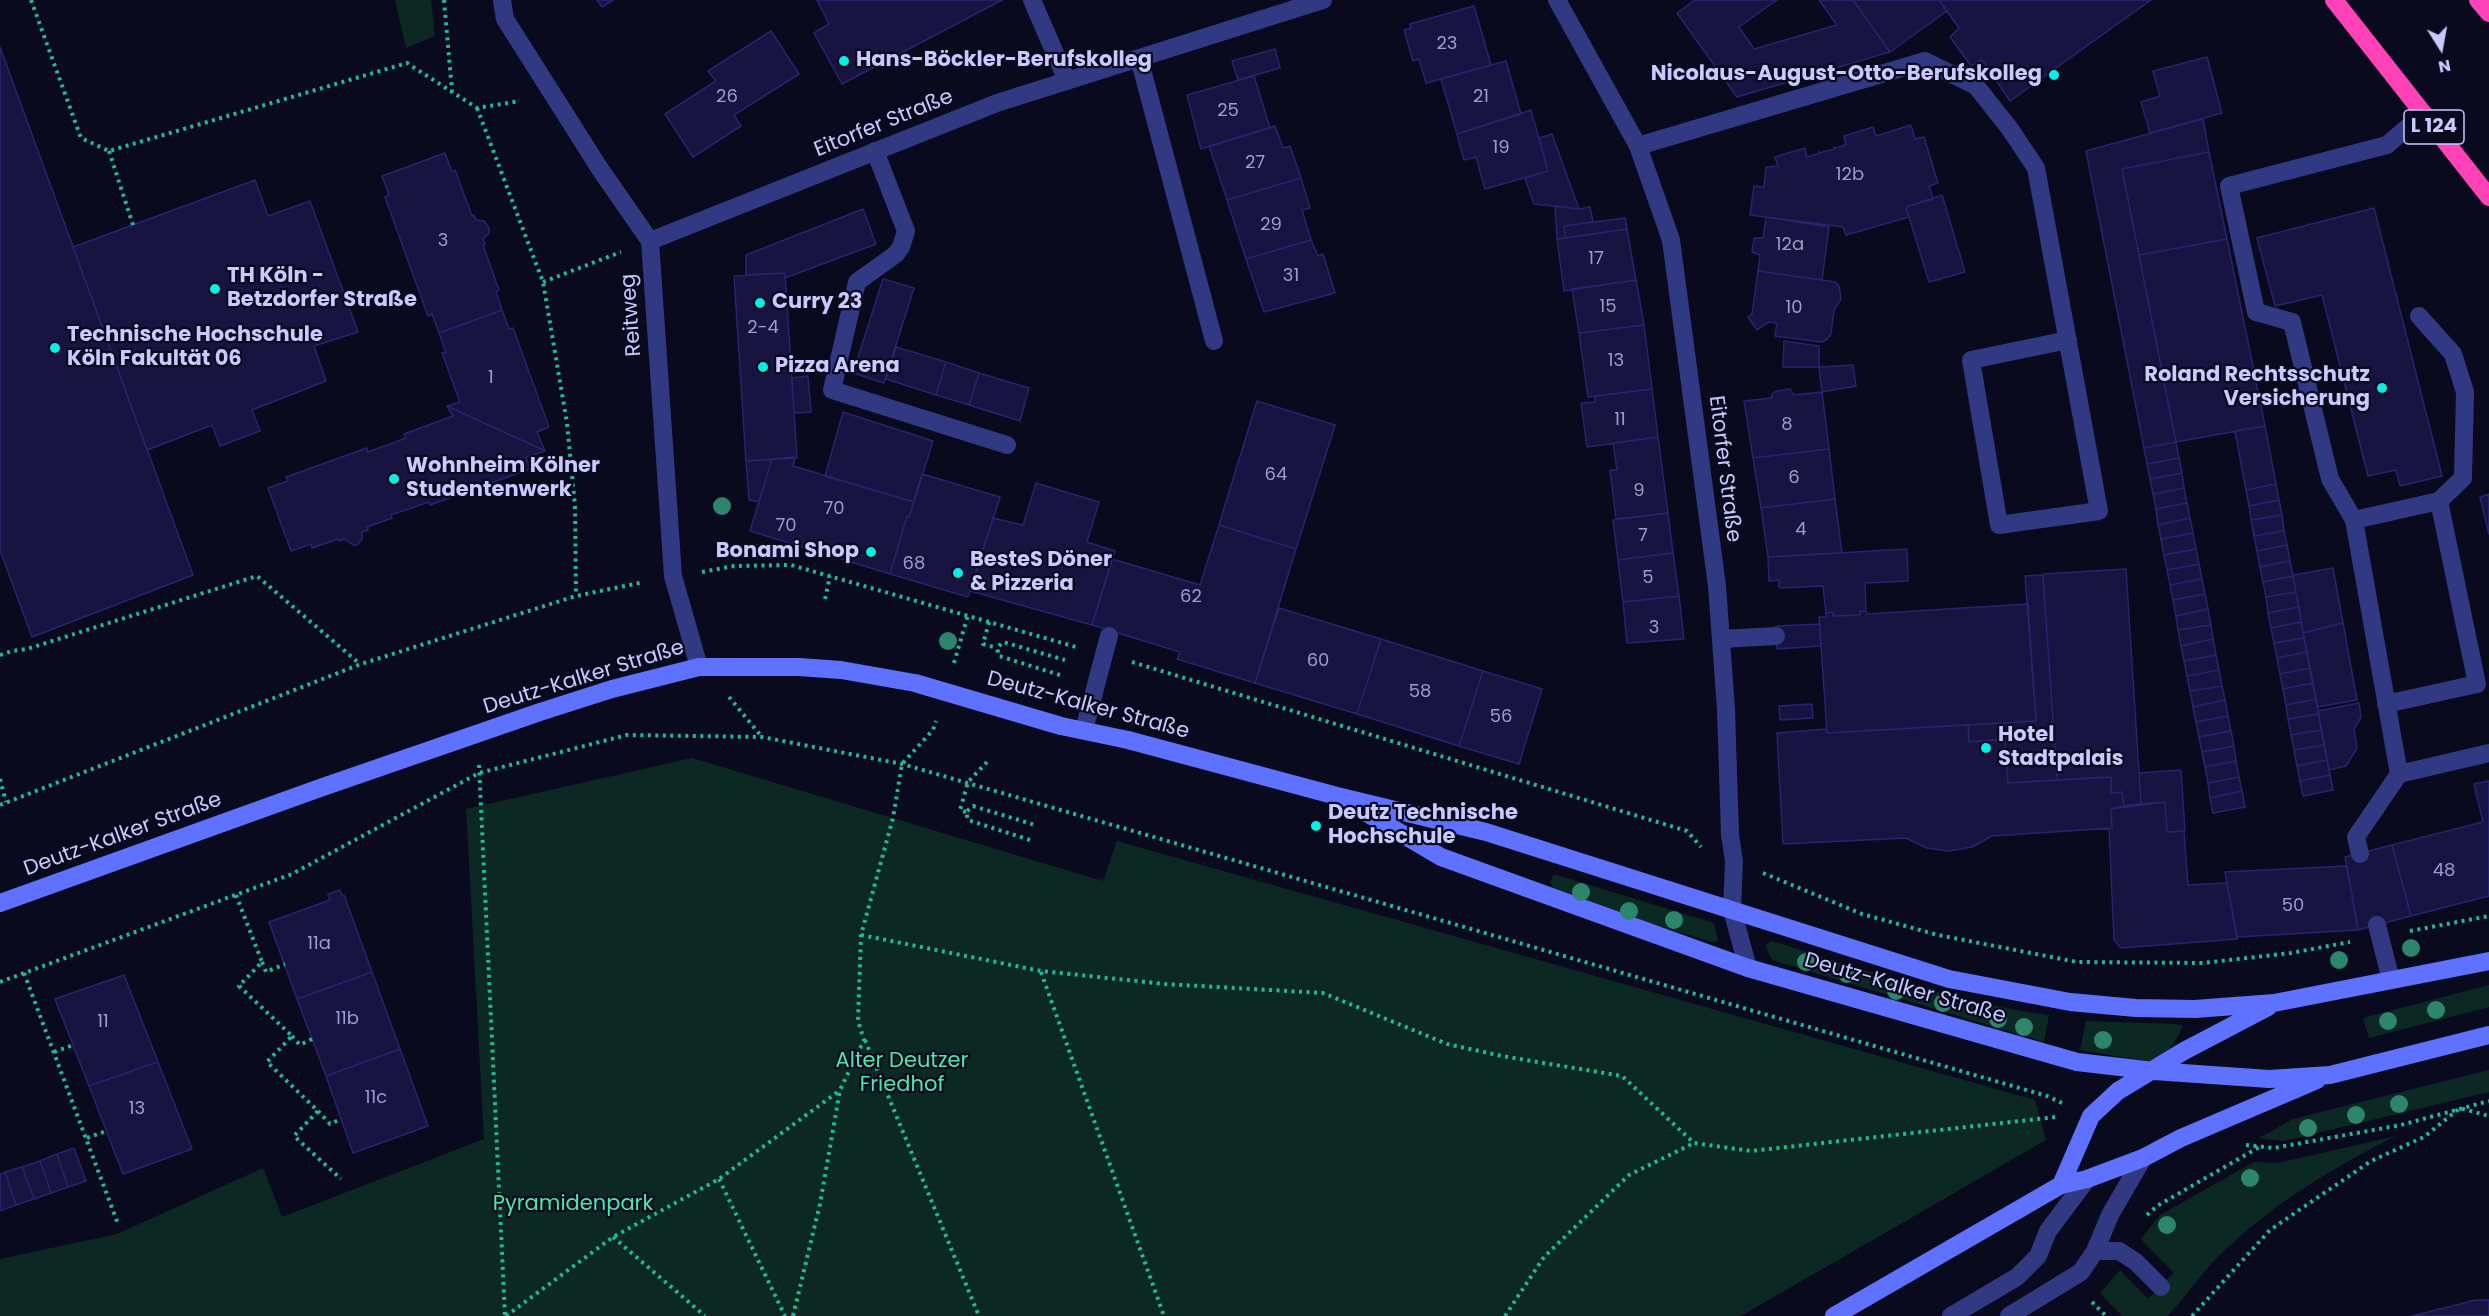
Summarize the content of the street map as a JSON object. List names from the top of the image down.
{
  "streets": {
    "highway": ["L 124"],
    "main road": ["Deutz-Kalker Straße"],
    "street": ["Eitorfer Straße", "Reitweg"]
  },
  "crossings": [
    ["Eitorfer Straße", "Reitweg"],
    ["Eitorfer Straße", "Deutz-Kalker Straße"],
    ["Reitweg", "Deutz-Kalker Straße"]
  ],
  "parks": ["Alter Deutzer Friedhof", "Pyramidenpark"],
  "places": [
    "Hans-Böckler-Berufskolleg",
    "Nicolaus-August-Otto-Berufskolleg",
    "TH Köln - Betzdorfer Straße",
    "Curry 23",
    "Technische Hochschule Köln Fakultät 06",
    "Pizza Arena",
    "Roland Rechtsschutz Versicherung",
    "Wohnheim Kölner Studentenwerk",
    "Bonami Shop",
    "BesteS Döner & Pizzeria",
    "Hotel Stadtpalais",
    "Deutz Technische Hochschule"
  ],
  "house_numbers": [
    "23",
    "26",
    "21",
    "25",
    "19",
    "27",
    "12b",
    "29",
    "3",
    "12a",
    "17",
    "31",
    "15",
    "10",
    "2-4",
    "13",
    "1",
    "11",
    "8",
    "64",
    "6",
    "9",
    "70",
    "70",
    "4",
    "7",
    "68",
    "5",
    "62",
    "3",
    "60",
    "58",
    "56",
    "48",
    "50",
    "11a",
    "11b",
    "11",
    "11c",
    "13"
  ],
  "north": "bottom"
}
